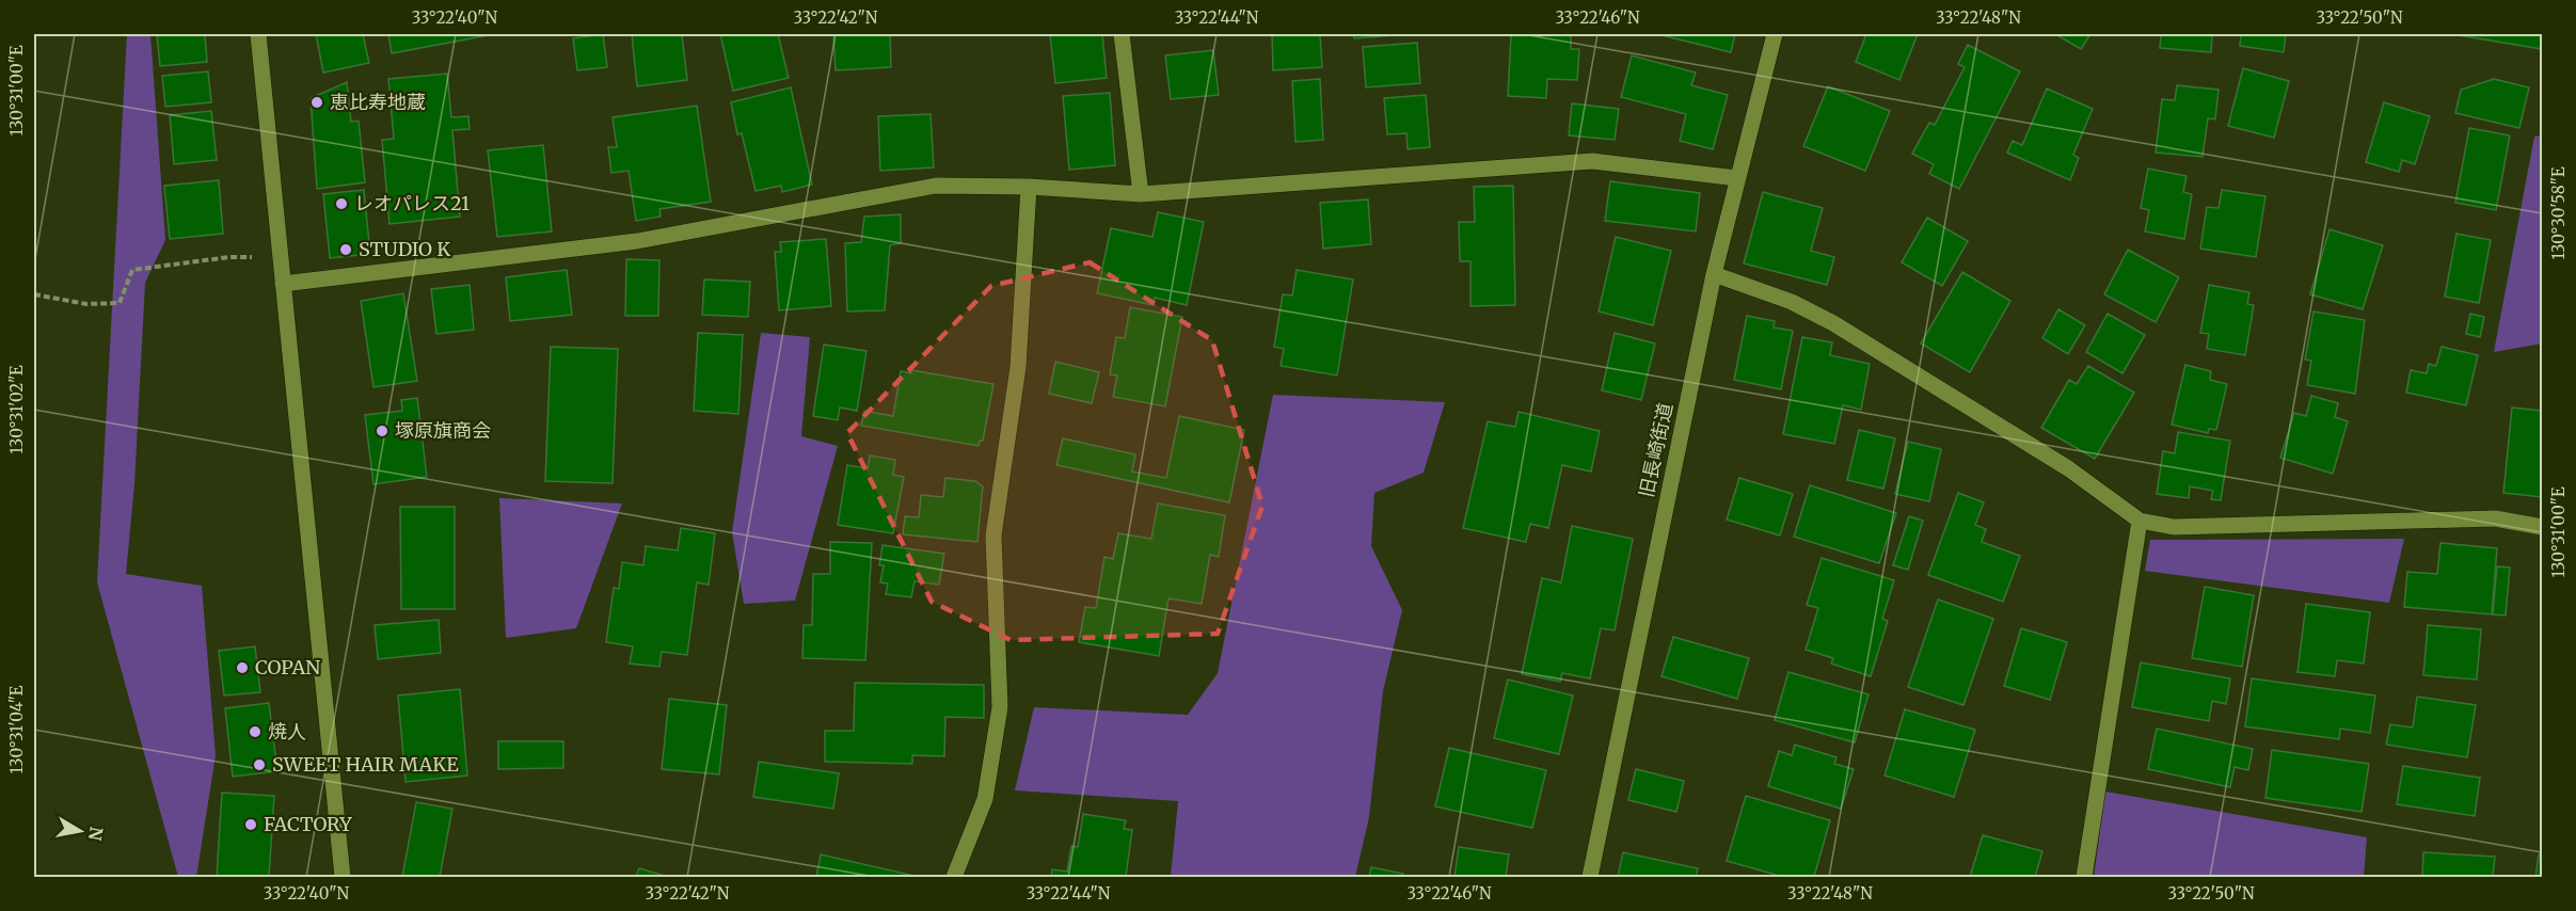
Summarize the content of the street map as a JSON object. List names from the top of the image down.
{
  "streets": {
    "street": ["旧長崎街道"]
  },
  "places": [
    "恵比寿地蔵",
    "レオパレス21",
    "STUDIO K",
    "塚原旗商会",
    "COPAN",
    "焼人",
    "SWEET HAIR MAKE",
    "FACTORY"
  ],
  "north": "right",
  "coordinates": [
    "33°22'40\"N",
    "33°22'42\"N",
    "33°22'44\"N",
    "33°22'46\"N",
    "33°22'48\"N",
    "33°22'50\"N",
    "130°31'00\"E",
    "130°30'58\"E",
    "130°31'02\"E",
    "130°31'04\"E"
  ]
}
